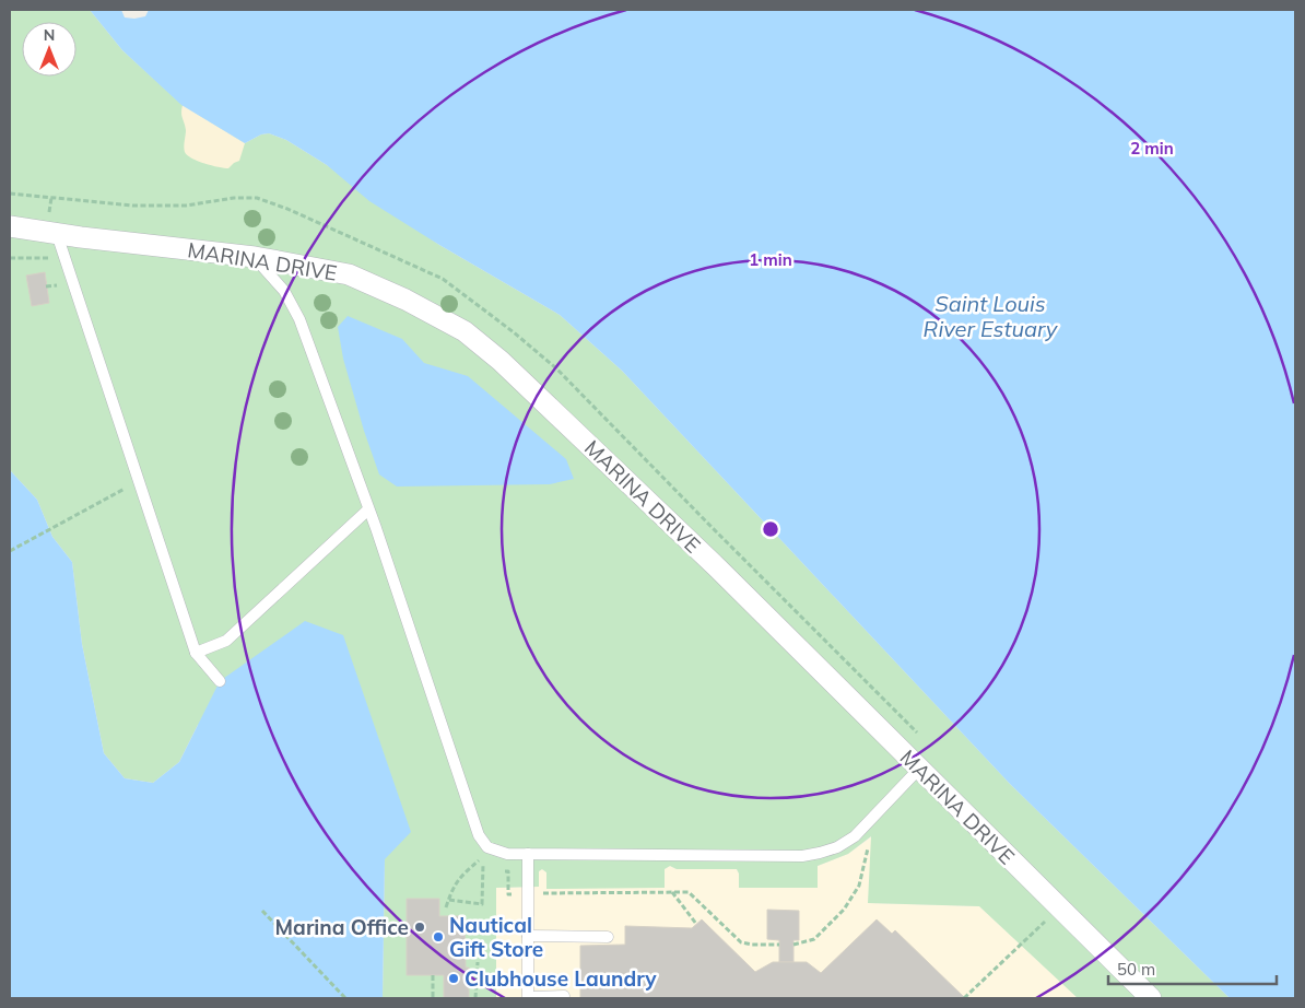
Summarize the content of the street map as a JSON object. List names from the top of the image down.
{
  "streets": {
    "street": ["MARINA DRIVE"]
  },
  "water": ["Saint Louis River Estuary"],
  "places": ["Marina Office", "Nautical Gift Store", "Clubhouse Laundry"],
  "scale_bar": "50 m",
  "north": "top",
  "rings": ["2 min", "1 min"]
}
